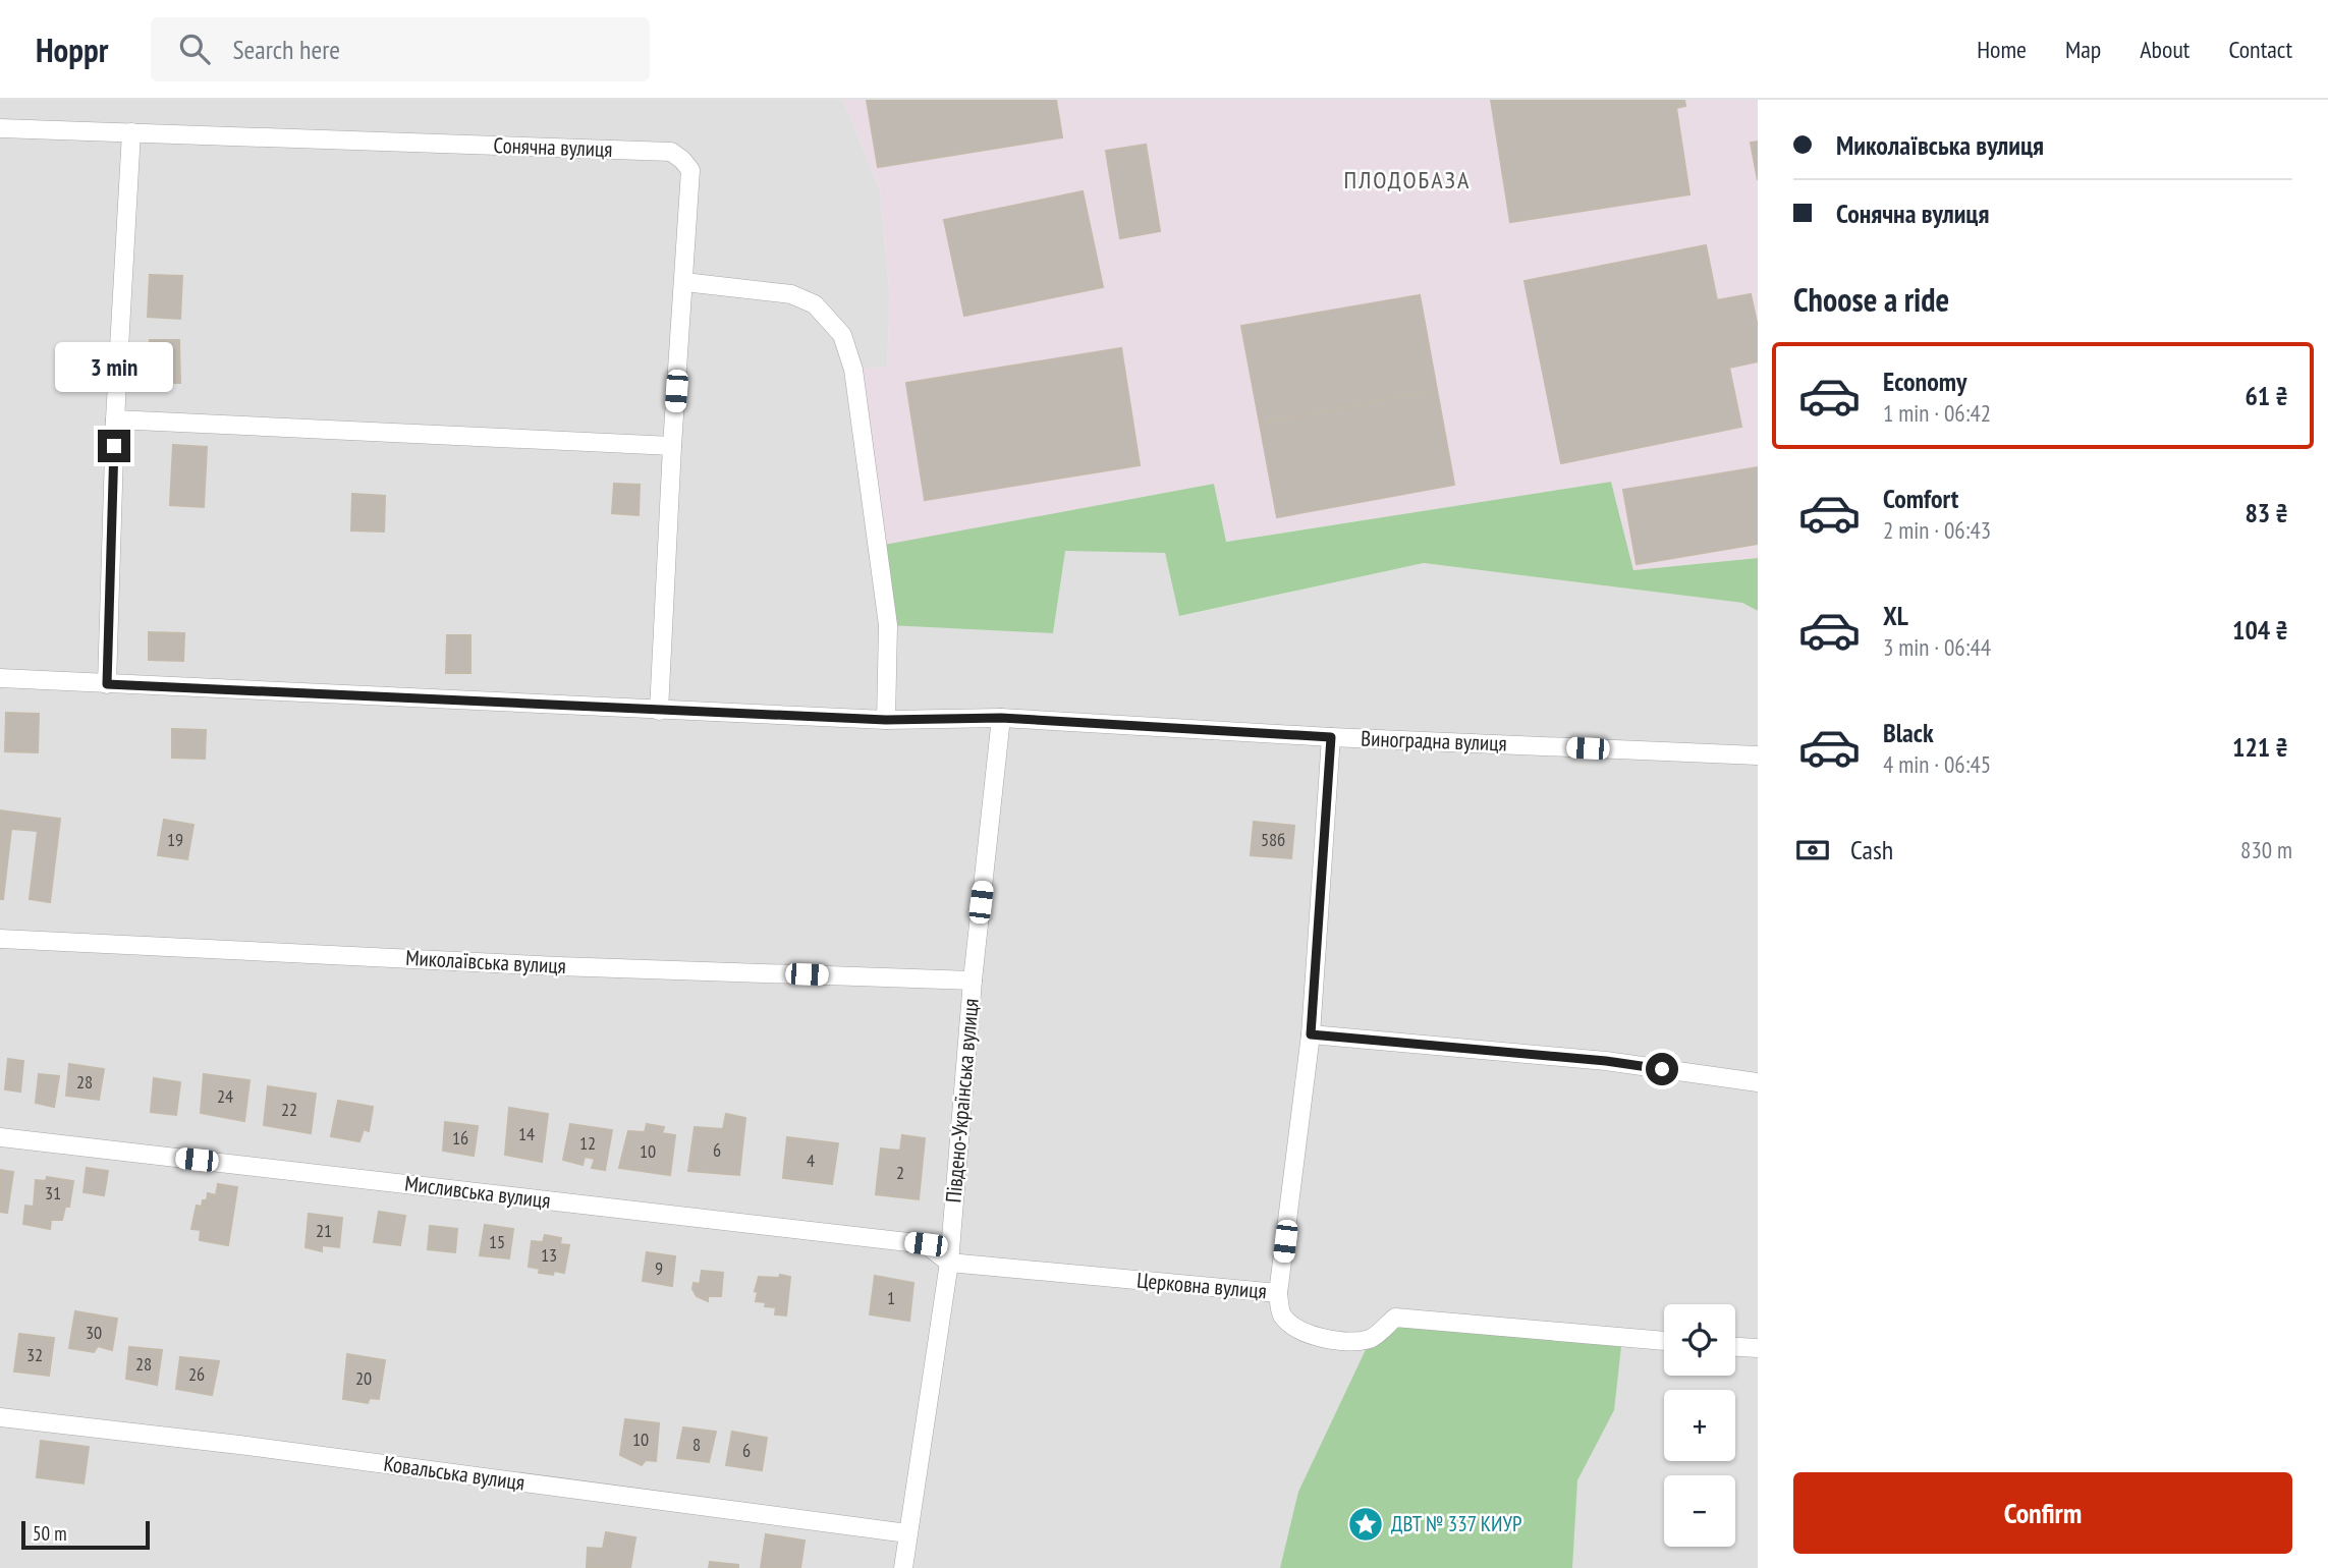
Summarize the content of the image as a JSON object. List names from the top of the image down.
{
  "streets": {
    "street": [
      "Сонячна вулиця",
      "Виноградна вулиця",
      "Миколаївська вулиця",
      "Південо-Українська вулиця",
      "Мисливська вулиця",
      "Церковна вулиця",
      "Ковальська вулиця"
    ]
  },
  "crossings": [
    ["Сонячна вулиця", "Виноградна вулиця"],
    ["Виноградна вулиця", "Південо-Українська вулиця"],
    ["Миколаївська вулиця", "Південо-Українська вулиця"],
    ["Південо-Українська вулиця", "Мисливська вулиця"],
    ["Південо-Українська вулиця", "Церковна вулиця"],
    ["Південо-Українська вулиця", "Ковальська вулиця"],
    ["Мисливська вулиця", "Церковна вулиця"]
  ],
  "districts": ["ПЛОДОБАЗА"],
  "places": {
    "place": ["ДВТ № 337 КИУР"]
  },
  "house_numbers": [
    "19",
    "58б",
    "28",
    "24",
    "22",
    "14",
    "16",
    "12",
    "6",
    "10",
    "4",
    "2",
    "31",
    "21",
    "15",
    "13",
    "9",
    "1",
    "30",
    "32",
    "28",
    "26",
    "20",
    "10",
    "8",
    "6"
  ],
  "scale_bar": "50 m",
  "page": {
    "header": "Hoppr",
    "search": "Search here",
    "nav": [
      "Home",
      "Map",
      "About",
      "Contact"
    ],
    "banner": ["Миколаївська вулиця", "Сонячна вулиця"],
    "heading": "Choose a ride",
    "bubble": "3 min",
    "list": [
      {
        "name": "Economy",
        "note": "1 min · 06:42",
        "value": "61 ₴"
      },
      {
        "name": "Comfort",
        "note": "2 min · 06:43",
        "value": "83 ₴"
      },
      {
        "name": "XL",
        "note": "3 min · 06:44",
        "value": "104 ₴"
      },
      {
        "name": "Black",
        "note": "4 min · 06:45",
        "value": "121 ₴"
      }
    ],
    "pay": ["Cash", "830 m"],
    "map_buttons": ["+", "−"],
    "buttons": "Confirm",
    "scale": "50 m"
  }
}
